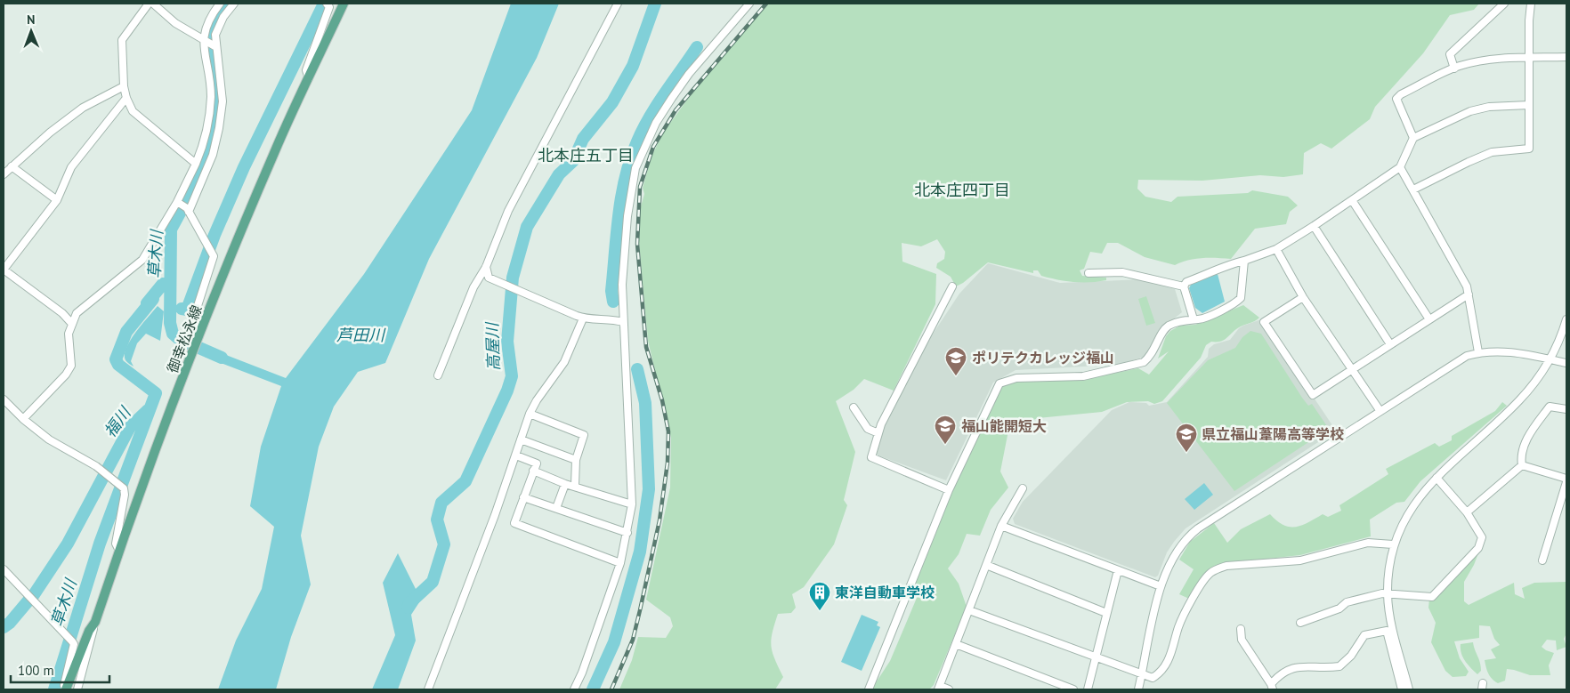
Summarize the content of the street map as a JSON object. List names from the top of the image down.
{
  "streets": {
    "main road": ["御幸松永線"]
  },
  "districts": ["北本庄五丁目", "北本庄四丁目"],
  "water": [
    "草木川",
    "芦田川",
    "高屋川",
    "福川"
  ],
  "places": {
    "school or university": ["ポリテクカレッジ福山", "福山能開短大", "県立福山葦陽高等学校"],
    "building": ["東洋自動車学校"]
  },
  "scale_bar": "100 m",
  "north": "top"
}
